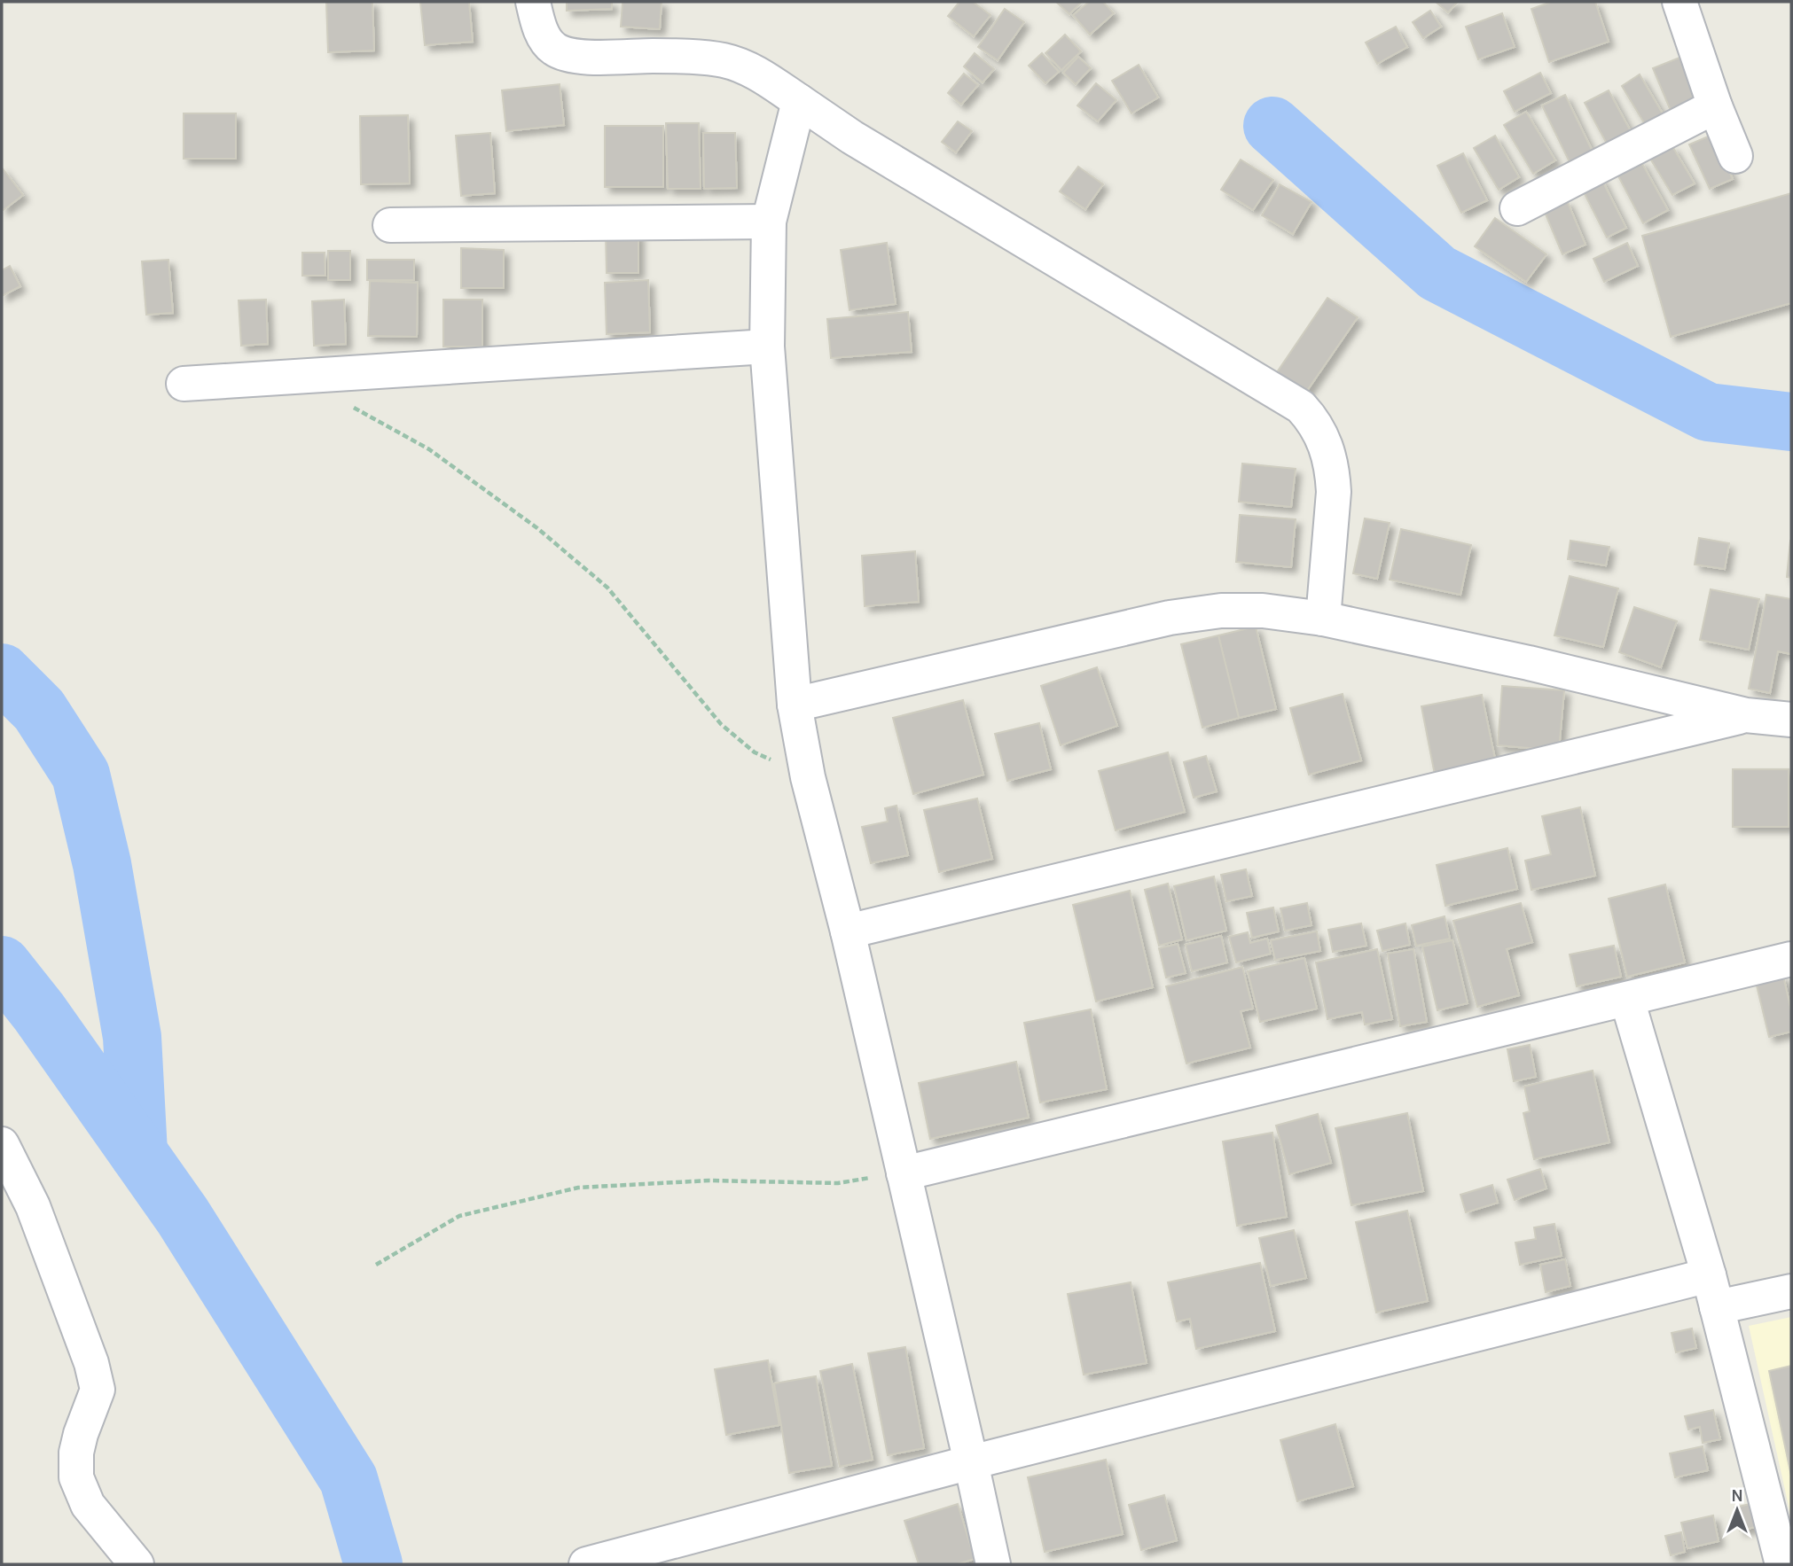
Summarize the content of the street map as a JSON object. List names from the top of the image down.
{
  "north": "top"
}
